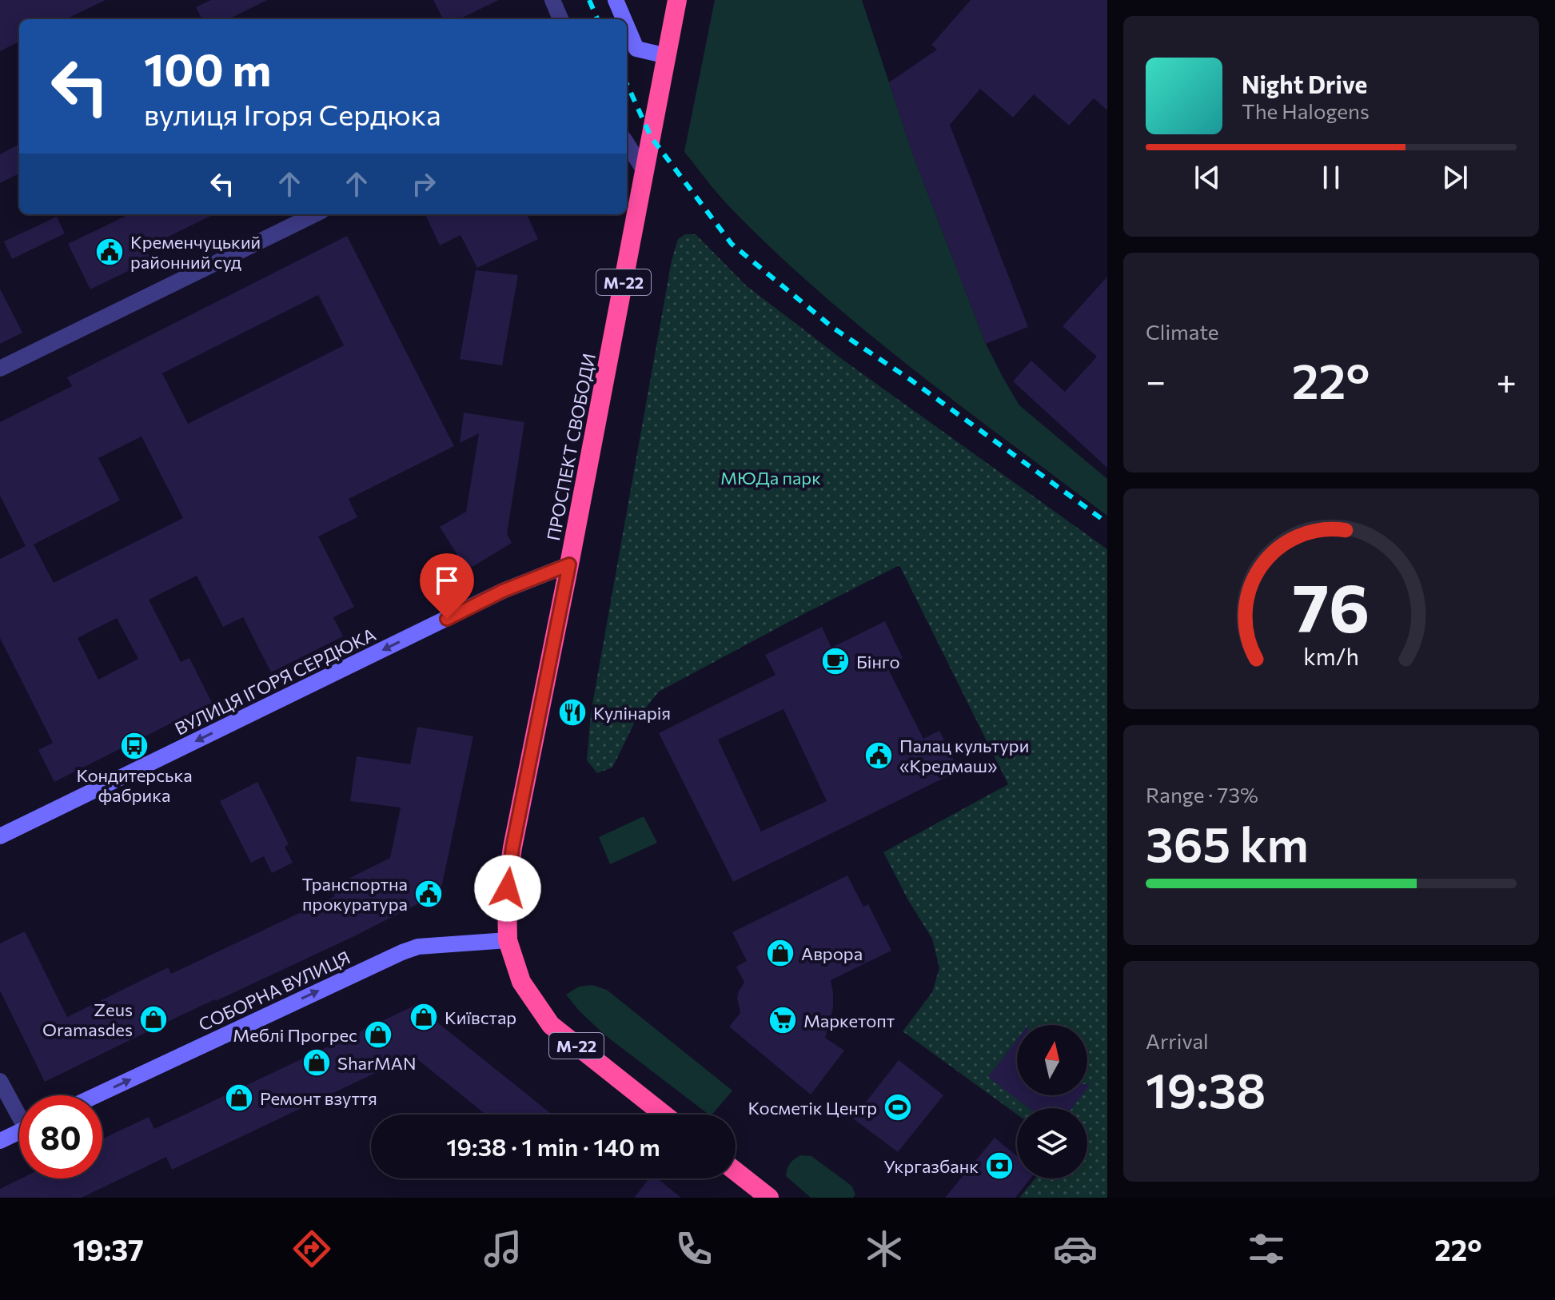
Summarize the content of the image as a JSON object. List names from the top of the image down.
{
  "streets": {
    "highway": ["М-22", "ПРОСПЕКТ СВОБОДИ"],
    "street": ["ВУЛИЦЯ ІГОРЯ СЕРДЮКА", "СОБОРНА ВУЛИЦЯ"]
  },
  "crossings": [
    ["М-22", "ПРОСПЕКТ СВОБОДИ"],
    ["М-22", "СОБОРНА ВУЛИЦЯ"],
    ["ПРОСПЕКТ СВОБОДИ", "ВУЛИЦЯ ІГОРЯ СЕРДЮКА"],
    ["ПРОСПЕКТ СВОБОДИ", "СОБОРНА ВУЛИЦЯ"]
  ],
  "one_way": ["ВУЛИЦЯ ІГОРЯ СЕРДЮКА", "СОБОРНА ВУЛИЦЯ"],
  "parks": ["МЮДа парк"],
  "places": {
    "public building": ["Кременчуцький районний суд", "Палац культури «Кредмаш»", "Транспортна прокуратура"],
    "cafe": ["Бінго"],
    "restaurant": ["Кулінарія"],
    "bus stop": ["Кондитерська фабрика"],
    "shop": [
      "Аврора",
      "Київстар",
      "Zeus Oramasdes",
      "Меблі Прогрес",
      "SharMAN",
      "Ремонт взуття"
    ],
    "supermarket": ["Маркетопт"],
    "sports": ["Косметік Центр"],
    "bank": ["Укргазбанк"]
  },
  "north": "top",
  "page": {
    "turn": ["100 m", "вулиця Ігоря Сердюка"],
    "song": ["Night Drive", "The Halogens"],
    "tile": [
      "Climate",
      ["Range · 73%", "365 km"],
      ["Arrival", "19:38"]
    ],
    "heat": ["−", "22°", "+"],
    "limit": "80",
    "trip": "19:38 · 1 min · 140 m",
    "tabs": ["19:37", "22°"],
    "gauge": ["76", "km/h"]
  }
}
